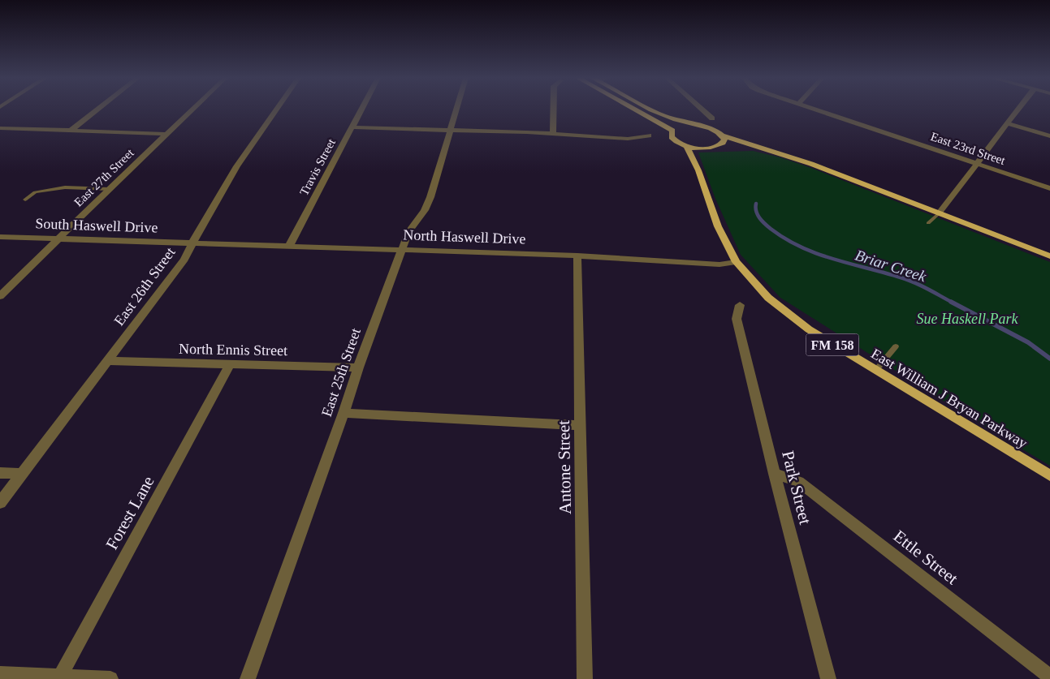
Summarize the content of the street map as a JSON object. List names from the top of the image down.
{
  "streets": {
    "main road": ["FM 158", "East William J Bryan Parkway"],
    "street": [
      "East 23rd Street",
      "Travis Street",
      "East 27th Street",
      "South Haswell Drive",
      "North Haswell Drive",
      "East 26th Street",
      "North Ennis Street",
      "East 25th Street",
      "Antone Street",
      "Park Street",
      "Forest Lane",
      "Ettle Street"
    ]
  },
  "crossings": [
    ["Travis Street", "North Haswell Drive"],
    ["East 27th Street", "South Haswell Drive"],
    ["South Haswell Drive", "North Haswell Drive"],
    ["South Haswell Drive", "East 26th Street"],
    ["North Haswell Drive", "East 26th Street"],
    ["North Haswell Drive", "East 25th Street"],
    ["North Haswell Drive", "East William J Bryan Parkway"],
    ["North Haswell Drive", "Antone Street"],
    ["East 26th Street", "North Ennis Street"],
    ["North Ennis Street", "East 25th Street"],
    ["North Ennis Street", "Forest Lane"],
    ["Park Street", "Ettle Street"]
  ],
  "water": ["Briar Creek"],
  "parks": ["Sue Haskell Park"]
}
